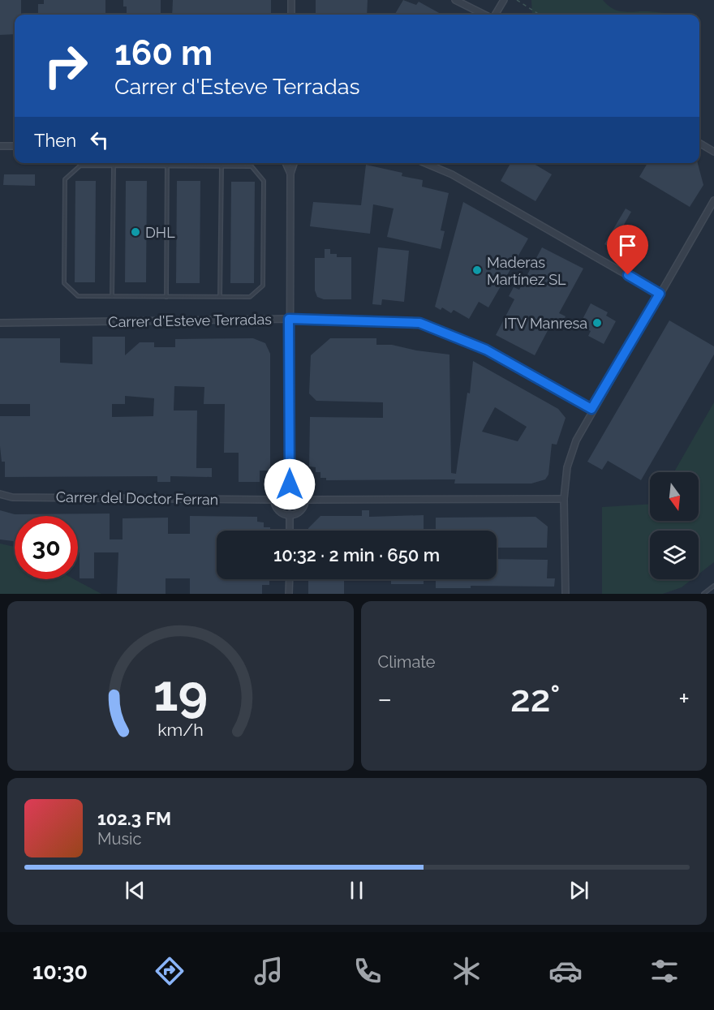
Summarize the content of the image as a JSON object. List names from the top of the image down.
{
  "streets": {
    "street": ["Carrer d'Esteve Terradas", "Carrer del Doctor Ferran"]
  },
  "places": ["DHL", "Maderas Martínez SL", "ITV Manresa"],
  "north": "bottom",
  "page": {
    "turn": ["160 m", "Carrer d'Esteve Terradas"],
    "then": "Then",
    "limit": "30",
    "trip": "10:32 · 2 min · 650 m",
    "tile": "Climate",
    "heat": ["−", "22°", "+"],
    "song": ["102.3 FM", "Music"],
    "tabs": "10:30",
    "gauge": ["19", "km/h"]
  }
}
